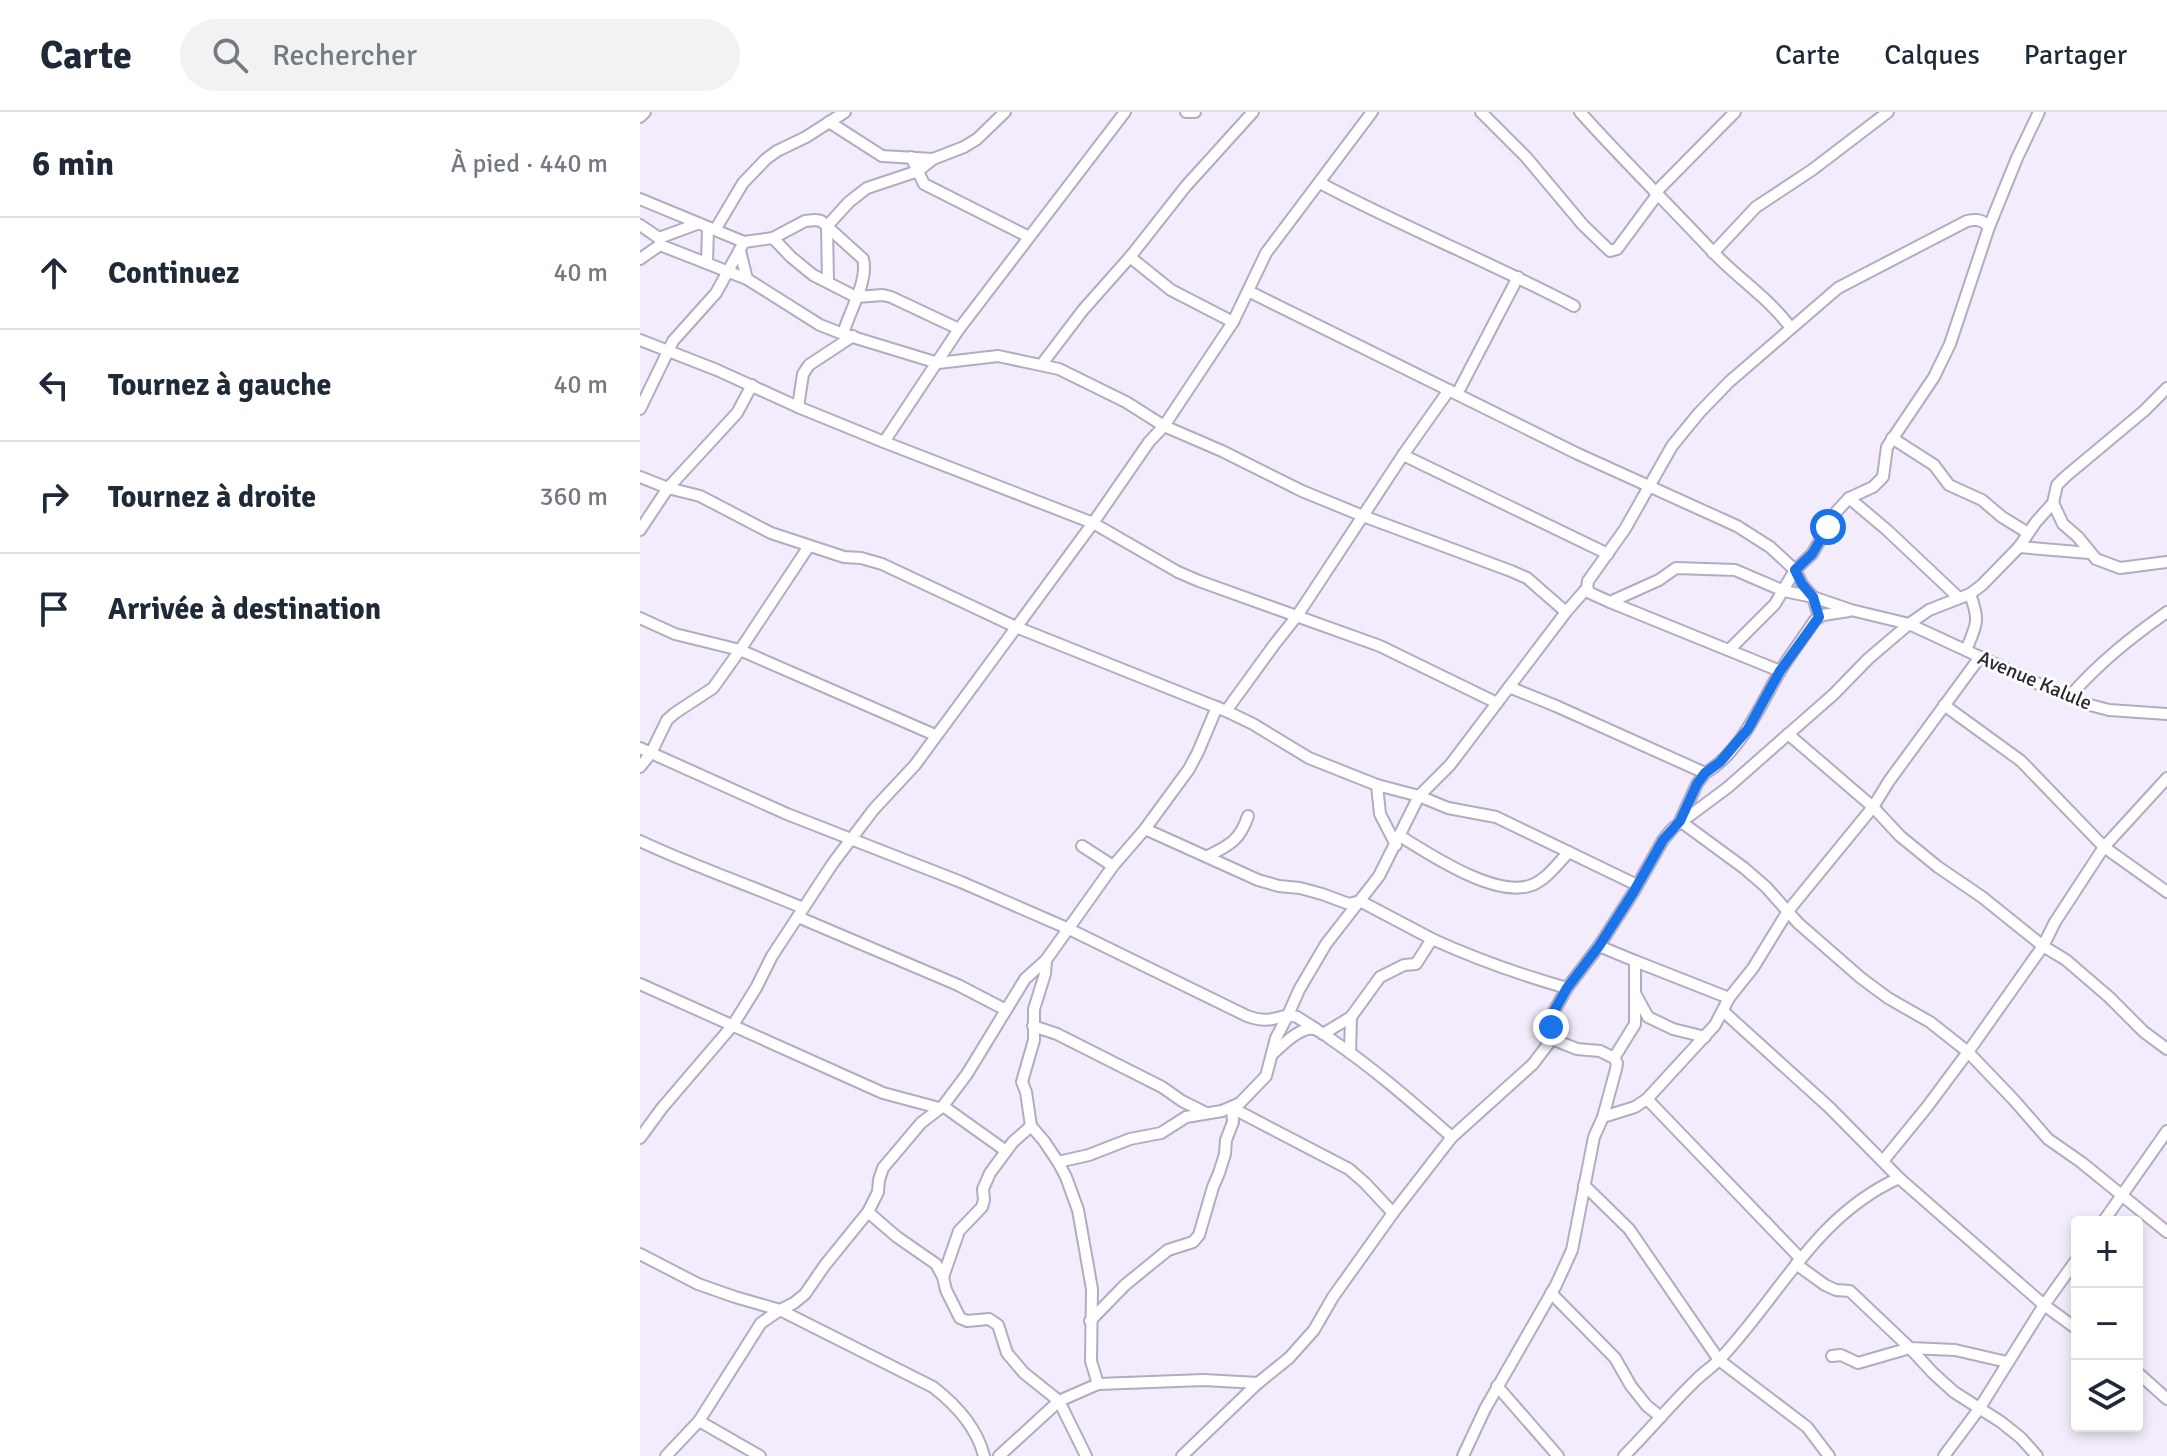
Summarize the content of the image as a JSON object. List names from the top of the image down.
{
  "streets": {
    "street": ["Avenue Kalule"]
  },
  "page": {
    "header": "Carte",
    "search": "Rechercher",
    "nav": ["Carte", "Calques", "Partager"],
    "heading": ["6 min", "À pied · 440 m"],
    "list": [
      ["Continuez", "40 m"],
      ["Tournez à gauche", "40 m"],
      ["Tournez à droite", "360 m"],
      "Arrivée à destination"
    ],
    "map_buttons": ["+", "−"]
  }
}
